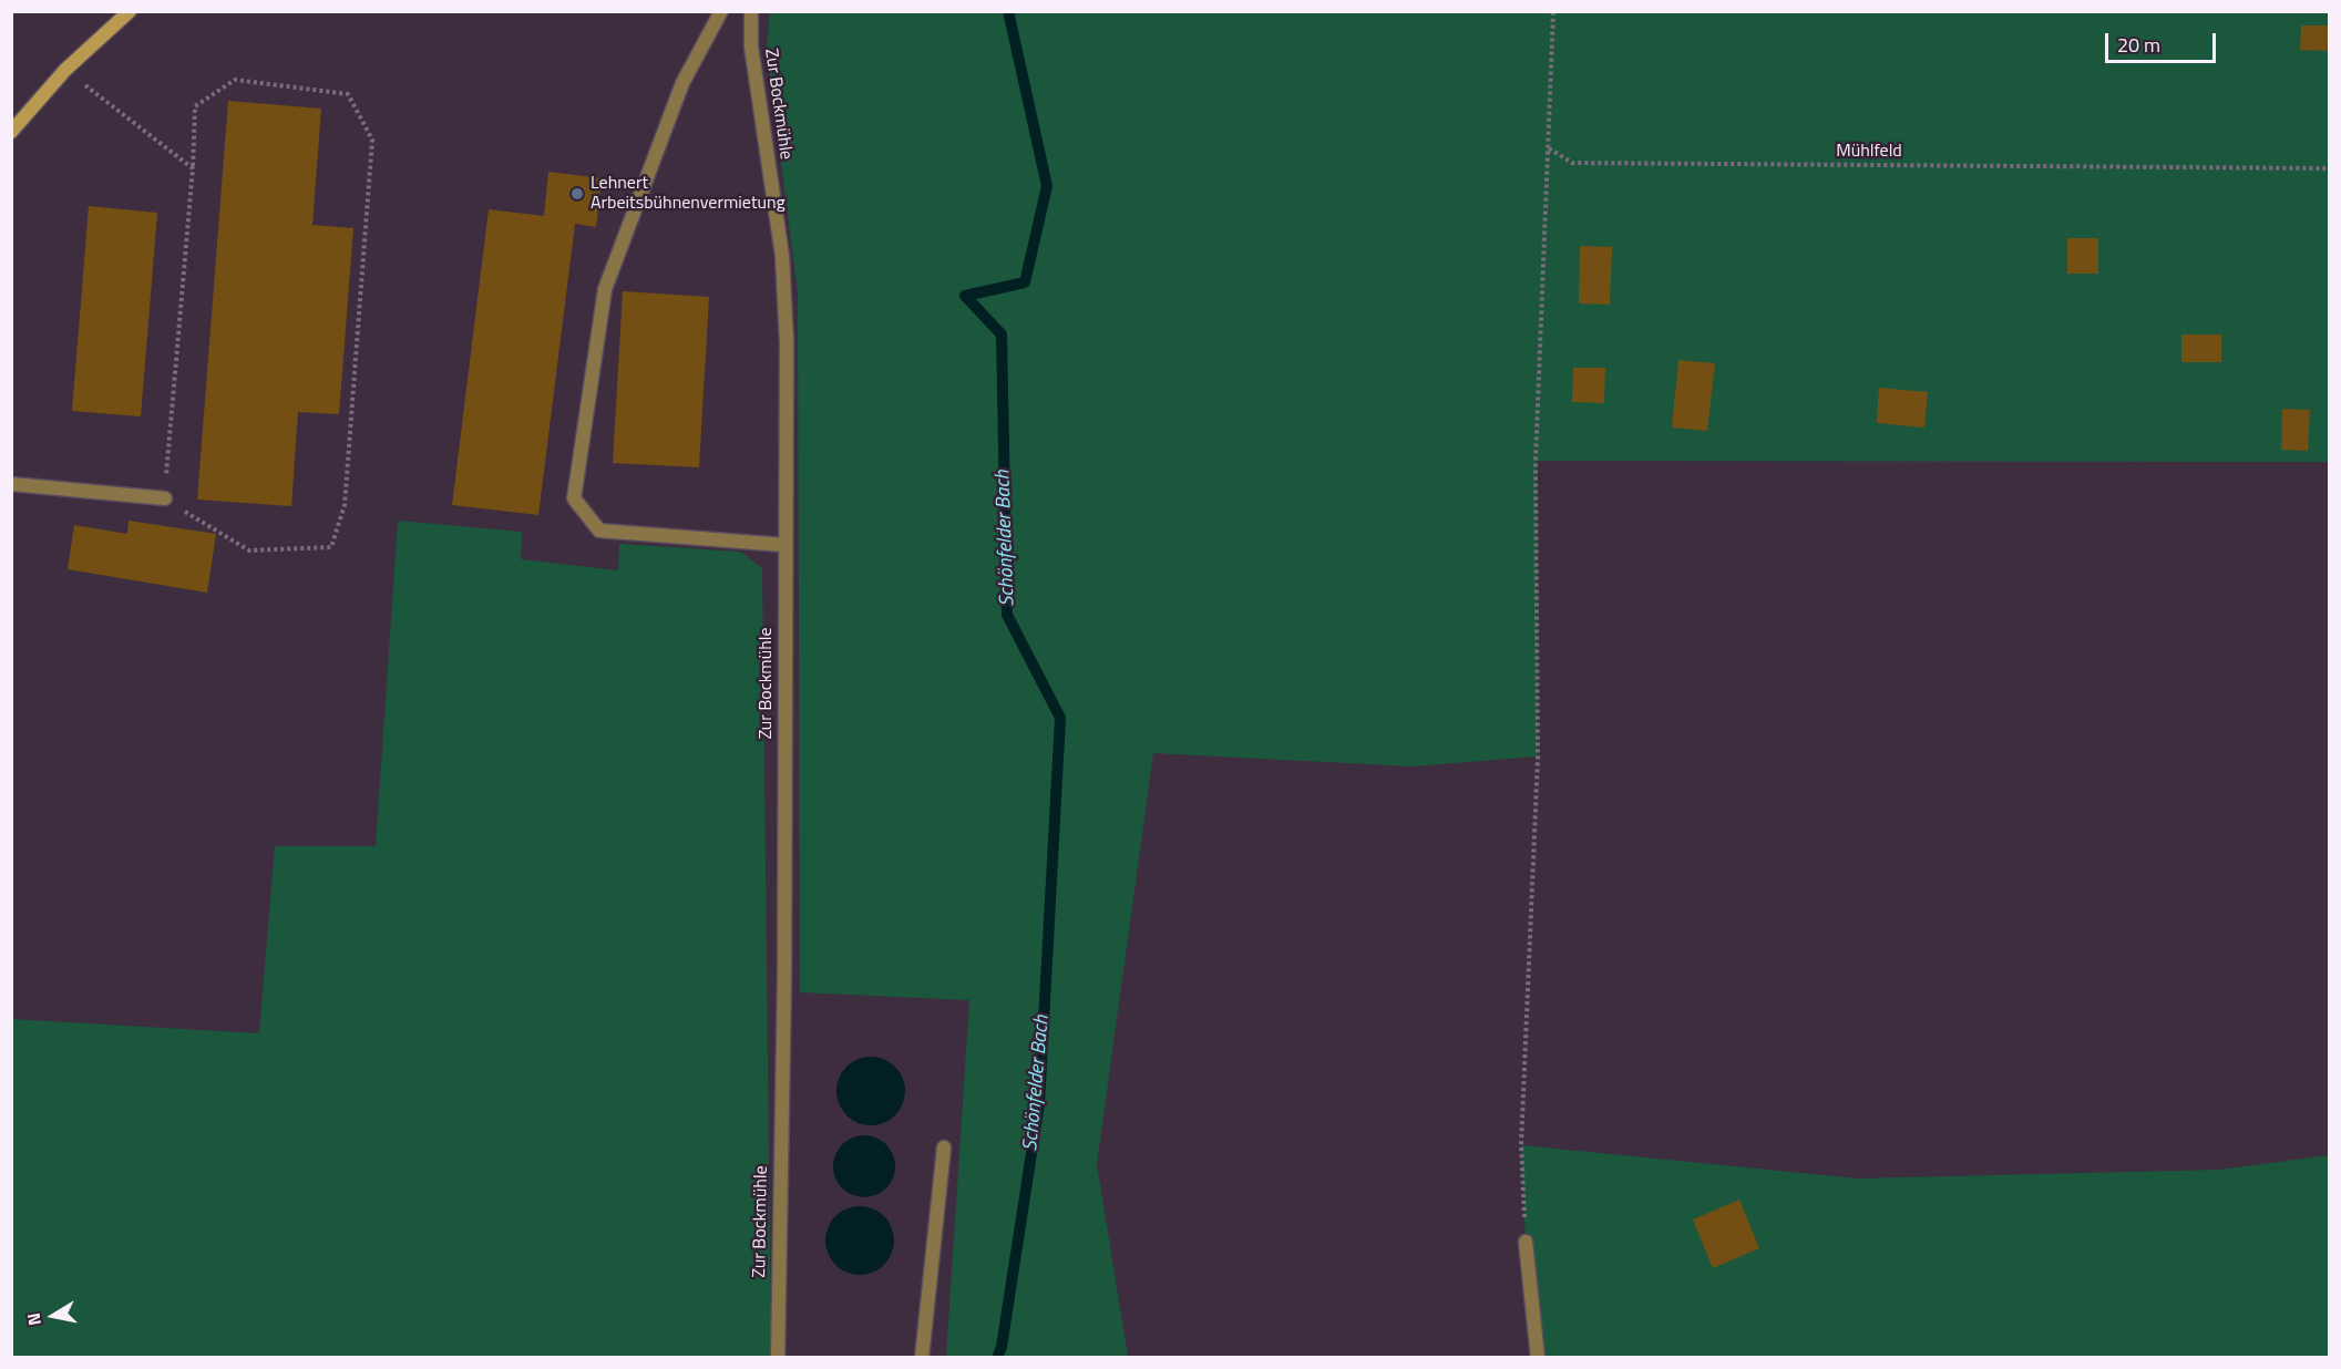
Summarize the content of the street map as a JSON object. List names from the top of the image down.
{
  "streets": {
    "street": ["Zur Bockmühle"],
    "path": ["Mühlfeld"]
  },
  "water": ["Schönfelder Bach"],
  "places": ["Lehnert Arbeitsbühnenvermietung"],
  "scale_bar": "20 m",
  "north": "left"
}
